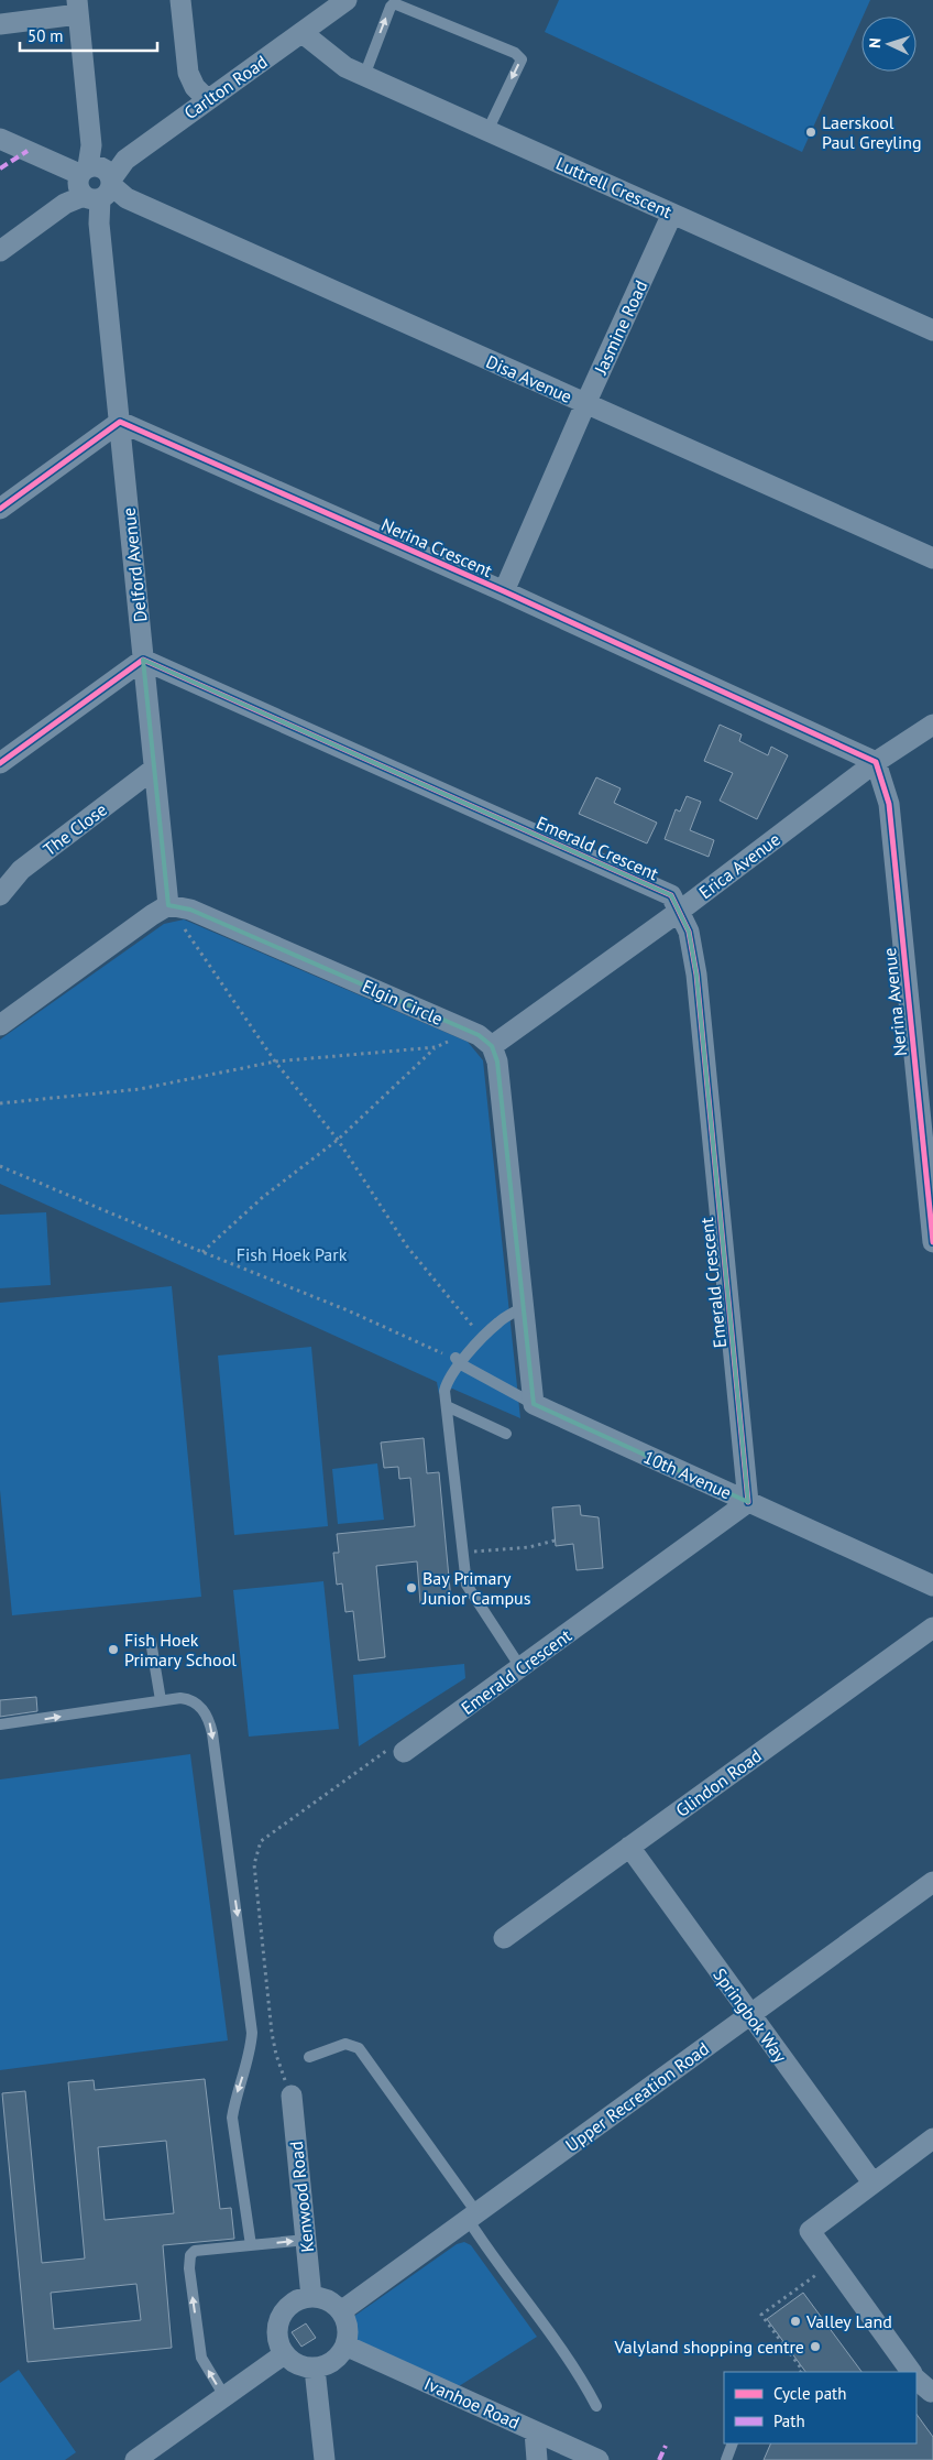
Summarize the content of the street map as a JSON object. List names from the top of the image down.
{
  "streets": {
    "street": [
      "Carlton Road",
      "Luttrell Crescent",
      "Jasmine Road",
      "Disa Avenue",
      "Nerina Crescent",
      "Delford Avenue",
      "The Close",
      "Emerald Crescent",
      "Erica Avenue",
      "Elgin Circle",
      "Nerina Avenue",
      "10th Avenue",
      "Glindon Road",
      "Springbok Way",
      "Upper Recreation Road",
      "Kenwood Road",
      "Ivanhoe Road"
    ]
  },
  "crossings": [
    ["Carlton Road", "Luttrell Crescent"],
    ["Carlton Road", "Disa Avenue"],
    ["Carlton Road", "Delford Avenue"],
    ["Luttrell Crescent", "Jasmine Road"],
    ["Jasmine Road", "Disa Avenue"],
    ["Jasmine Road", "Nerina Crescent"],
    ["Disa Avenue", "Delford Avenue"],
    ["Nerina Crescent", "Delford Avenue"],
    ["Nerina Crescent", "Erica Avenue"],
    ["Nerina Crescent", "Nerina Avenue"],
    ["Delford Avenue", "The Close"],
    ["Delford Avenue", "Emerald Crescent"],
    ["Delford Avenue", "Elgin Circle"],
    ["Emerald Crescent", "Erica Avenue"],
    ["Emerald Crescent", "10th Avenue"],
    ["Erica Avenue", "Elgin Circle"],
    ["Erica Avenue", "Nerina Avenue"],
    ["Glindon Road", "Springbok Way"],
    ["Springbok Way", "Upper Recreation Road"],
    ["Upper Recreation Road", "Kenwood Road"],
    ["Upper Recreation Road", "Ivanhoe Road"],
    ["Kenwood Road", "Ivanhoe Road"]
  ],
  "parks": ["Fish Hoek Park"],
  "places": [
    "Laerskool Paul Greyling",
    "Bay Primary Junior Campus",
    "Fish Hoek Primary School",
    "Valley Land",
    "Valyland shopping centre"
  ],
  "legend": ["Cycle path", "Path"],
  "scale_bar": "50 m",
  "north": "left"
}
